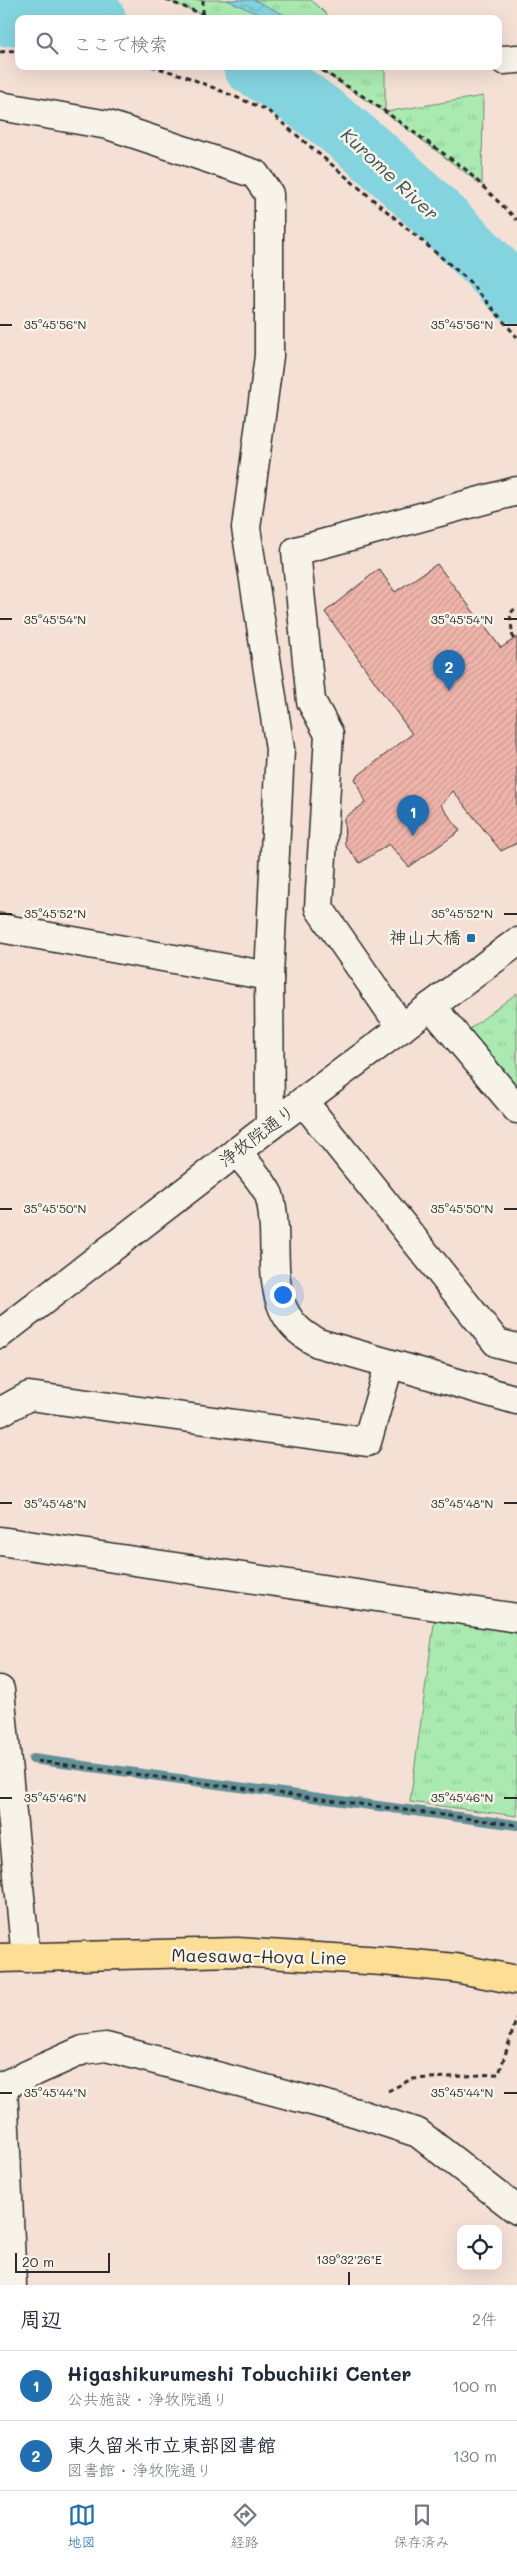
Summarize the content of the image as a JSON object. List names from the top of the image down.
{
  "streets": {
    "main road": ["Maesawa-Hoya Line"],
    "street": ["浄牧院通り"]
  },
  "water": ["Kurome River"],
  "places": {
    "transit": ["神山大橋"]
  },
  "scale_bar": "20 m",
  "page": {
    "search": "ここで検索",
    "pins": ["2", "1"],
    "scale": "20 m",
    "heading": ["周辺", "2件"],
    "list": [
      {
        "mark": "1",
        "name": "Higashikurumeshi Tobuchiiki Center",
        "note": "公共施設 · 浄牧院通り",
        "value": "100 m"
      },
      {
        "mark": "2",
        "name": "東久留米市立東部図書館",
        "note": "図書館 · 浄牧院通り",
        "value": "130 m"
      }
    ],
    "nav": ["地図", "経路", "保存済み"]
  },
  "coordinates": [
    "35°45'56\"N",
    "35°45'54\"N",
    "35°45'52\"N",
    "35°45'50\"N",
    "35°45'48\"N",
    "35°45'46\"N",
    "35°45'44\"N",
    "139°32'26\"E"
  ]
}
